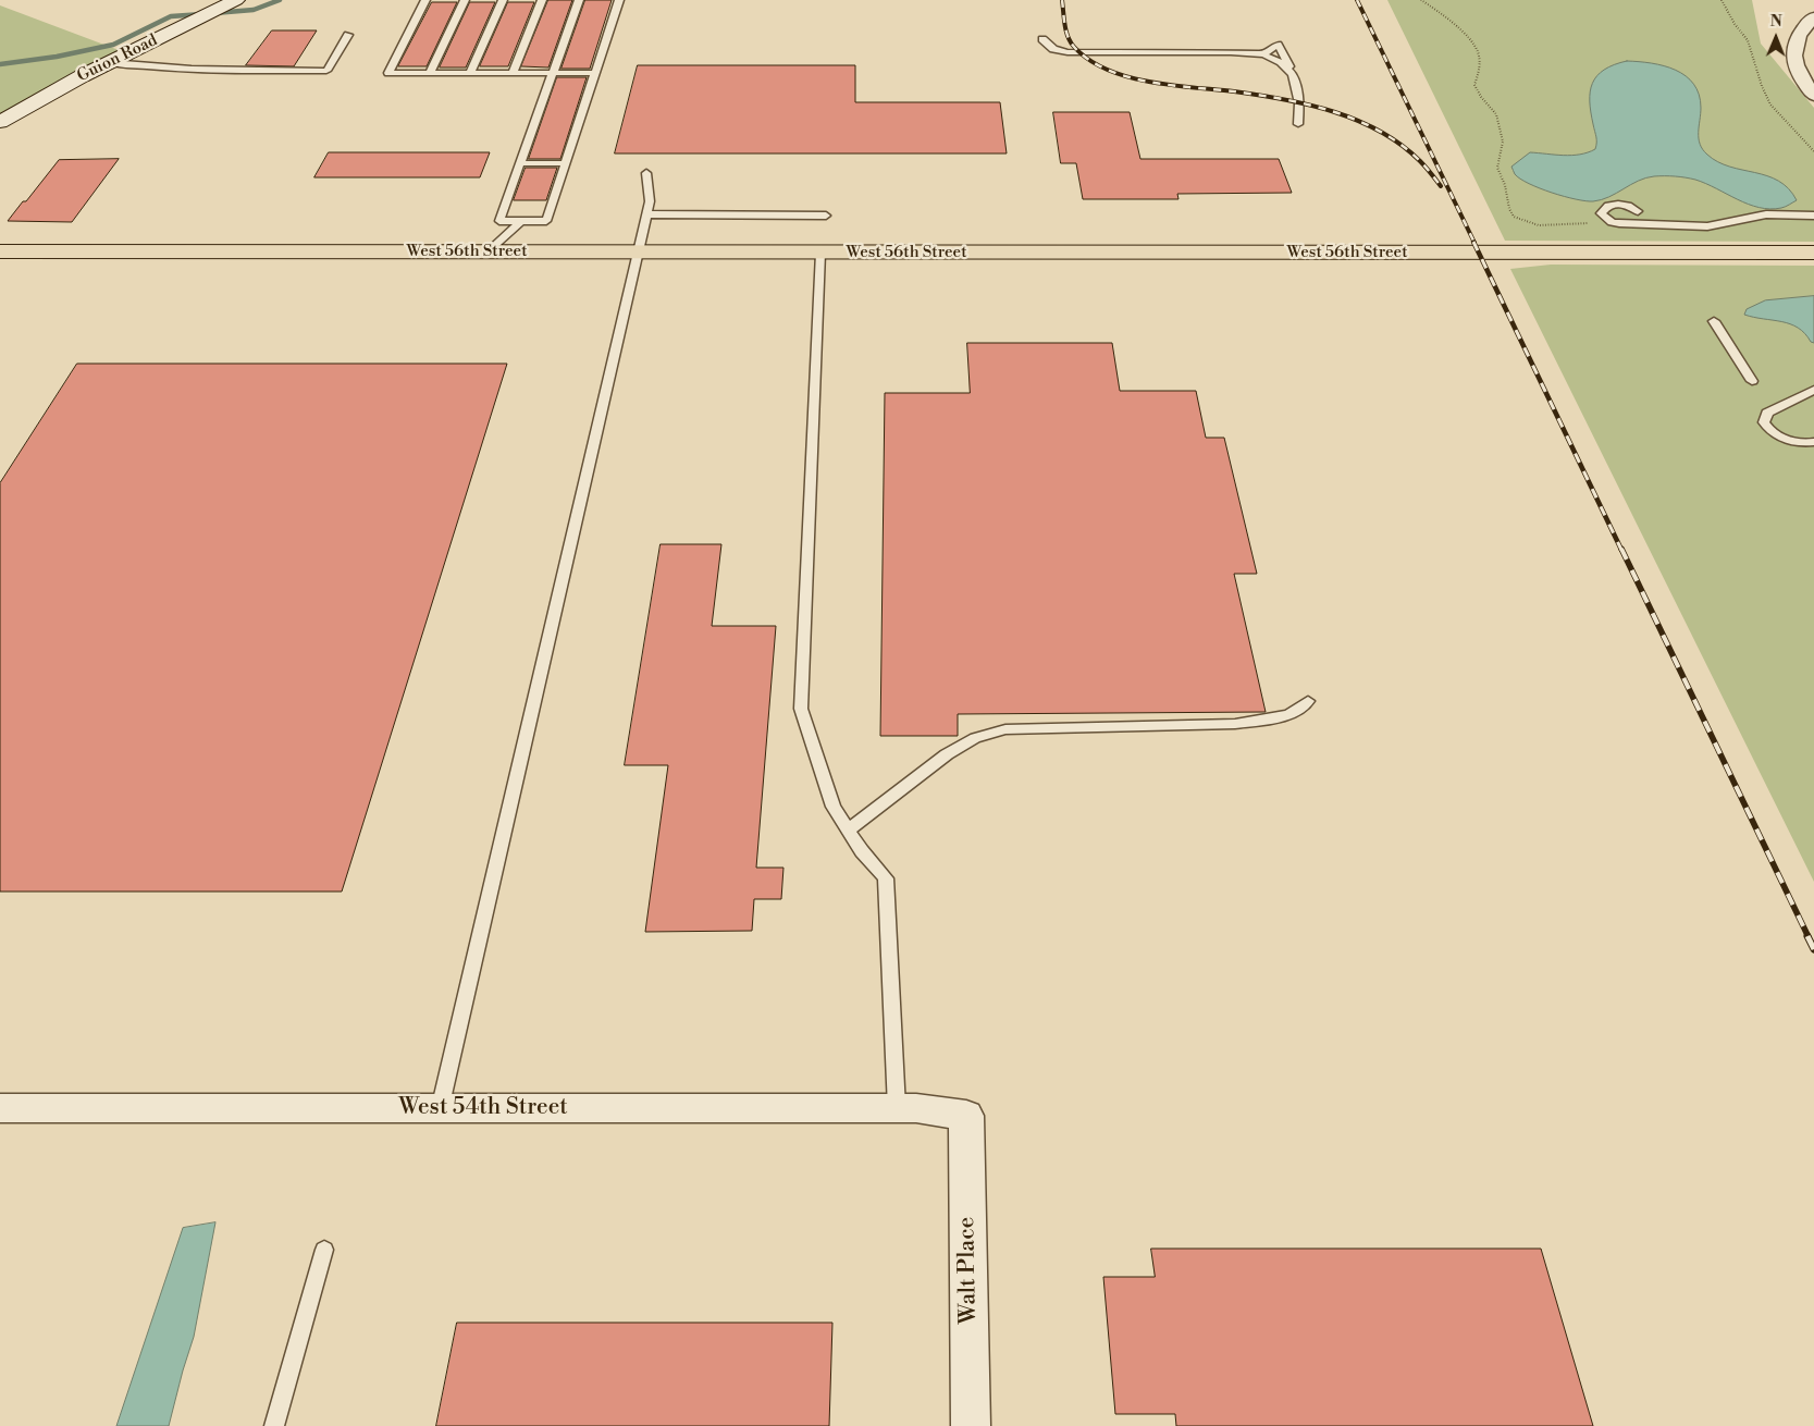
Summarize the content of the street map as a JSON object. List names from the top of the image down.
{
  "streets": {
    "main road": ["West 56th Street"],
    "street": ["Guion Road", "West 54th Street", "Walt Place"]
  },
  "crossings": [
    ["West 54th Street", "Walt Place"]
  ],
  "north": "top"
}
